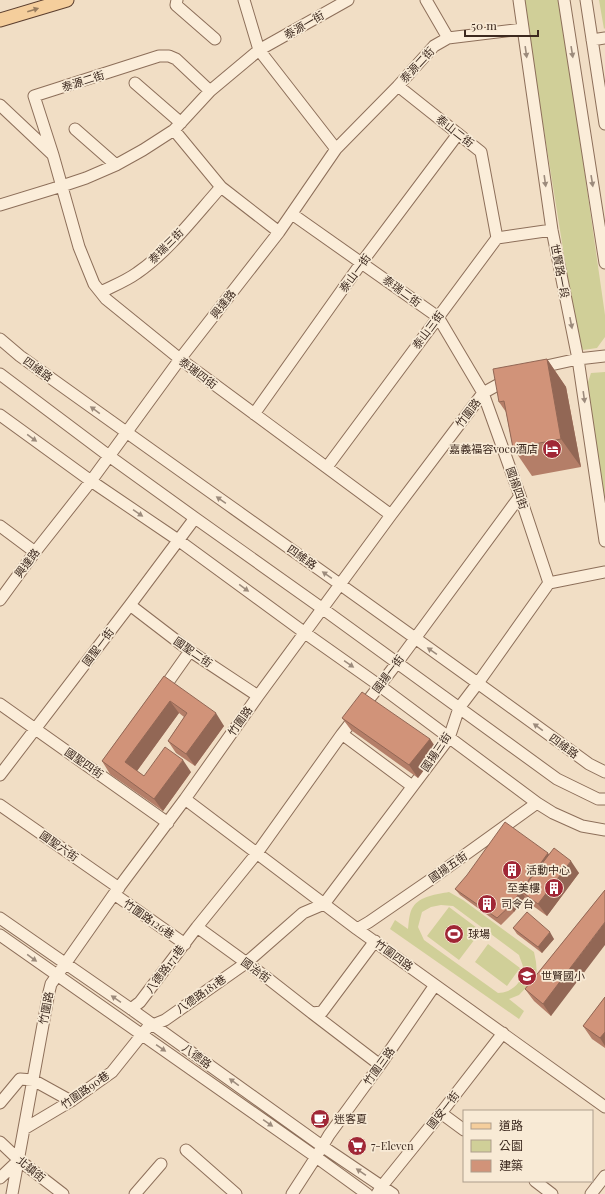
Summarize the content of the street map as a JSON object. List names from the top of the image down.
{
  "streets": {
    "street": [
      "泰源一街",
      "泰源二街",
      "泰山二街",
      "泰瑞三街",
      "世賢路一段",
      "泰山一街",
      "泰瑞二街",
      "興達路",
      "泰山三街",
      "四維路",
      "泰瑞四街",
      "竹圍路",
      "國揚四街",
      "國聖一街",
      "國聖二街",
      "國揚一街",
      "國揚三街",
      "國聖四街",
      "國聖六街",
      "國揚五街",
      "竹圍路126巷",
      "竹圍四路",
      "八德路171巷",
      "國治街",
      "八德路181巷",
      "八德路",
      "竹圍三路",
      "竹圍路90巷",
      "國安一街",
      "北鎮街"
    ]
  },
  "crossings": [
    ["泰源一街", "泰源二街"],
    ["泰源一街", "泰瑞四街"],
    ["泰源二街", "泰山二街"],
    ["泰源二街", "世賢路一段"],
    ["泰源二街", "興達路"],
    ["泰源二街", "泰瑞四街"],
    ["泰山二街", "泰山一街"],
    ["泰山二街", "泰山三街"],
    ["泰瑞三街", "泰瑞四街"],
    ["世賢路一段", "竹圍路"],
    ["泰山一街", "泰瑞二街"],
    ["泰山一街", "泰瑞四街"],
    ["泰瑞二街", "興達路"],
    ["泰瑞二街", "泰山三街"],
    ["泰瑞二街", "竹圍路"],
    ["泰瑞二街", "國揚四街"],
    ["興達路", "四維路"],
    ["興達路", "泰瑞四街"],
    ["泰山三街", "泰瑞四街"],
    ["四維路", "竹圍路"],
    ["四維路", "國揚一街"],
    ["四維路", "國揚三街"],
    ["泰瑞四街", "竹圍路"],
    ["竹圍路", "國揚四街"],
    ["竹圍路", "國聖二街"],
    ["竹圍路", "國聖四街"],
    ["竹圍路", "國聖六街"],
    ["竹圍路", "竹圍路126巷"],
    ["竹圍路", "竹圍四路"],
    ["竹圍路", "八德路"],
    ["竹圍路", "竹圍路90巷"],
    ["竹圍路", "北鎮街"],
    ["國揚四街", "國揚一街"],
    ["國揚四街", "國揚三街"],
    ["國聖一街", "國聖二街"],
    ["國聖一街", "國聖四街"],
    ["國揚一街", "竹圍四路"],
    ["國揚三街", "竹圍四路"],
    ["國揚三街", "八德路181巷"],
    ["國聖六街", "竹圍路126巷"],
    ["國揚五街", "竹圍四路"],
    ["竹圍路126巷", "八德路171巷"],
    ["竹圍四路", "八德路181巷"],
    ["竹圍四路", "竹圍三路"],
    ["竹圍四路", "國安一街"],
    ["八德路171巷", "國治街"],
    ["八德路171巷", "八德路"],
    ["國治街", "八德路181巷"],
    ["國治街", "竹圍三路"],
    ["八德路181巷", "八德路"],
    ["八德路181巷", "竹圍路90巷"],
    ["八德路", "竹圍三路"],
    ["八德路", "竹圍路90巷"],
    ["八德路", "國安一街"]
  ],
  "places": {
    "hotel": ["嘉義福容voco酒店"],
    "building": ["活動中心", "至美樓", "司令台"],
    "sports": ["球場"],
    "school or university": ["世賢國小"],
    "cafe": ["迷客夏"],
    "supermarket": ["7-Eleven"]
  },
  "legend": ["道路", "公園", "建築"],
  "scale_bar": "50 m"
}
